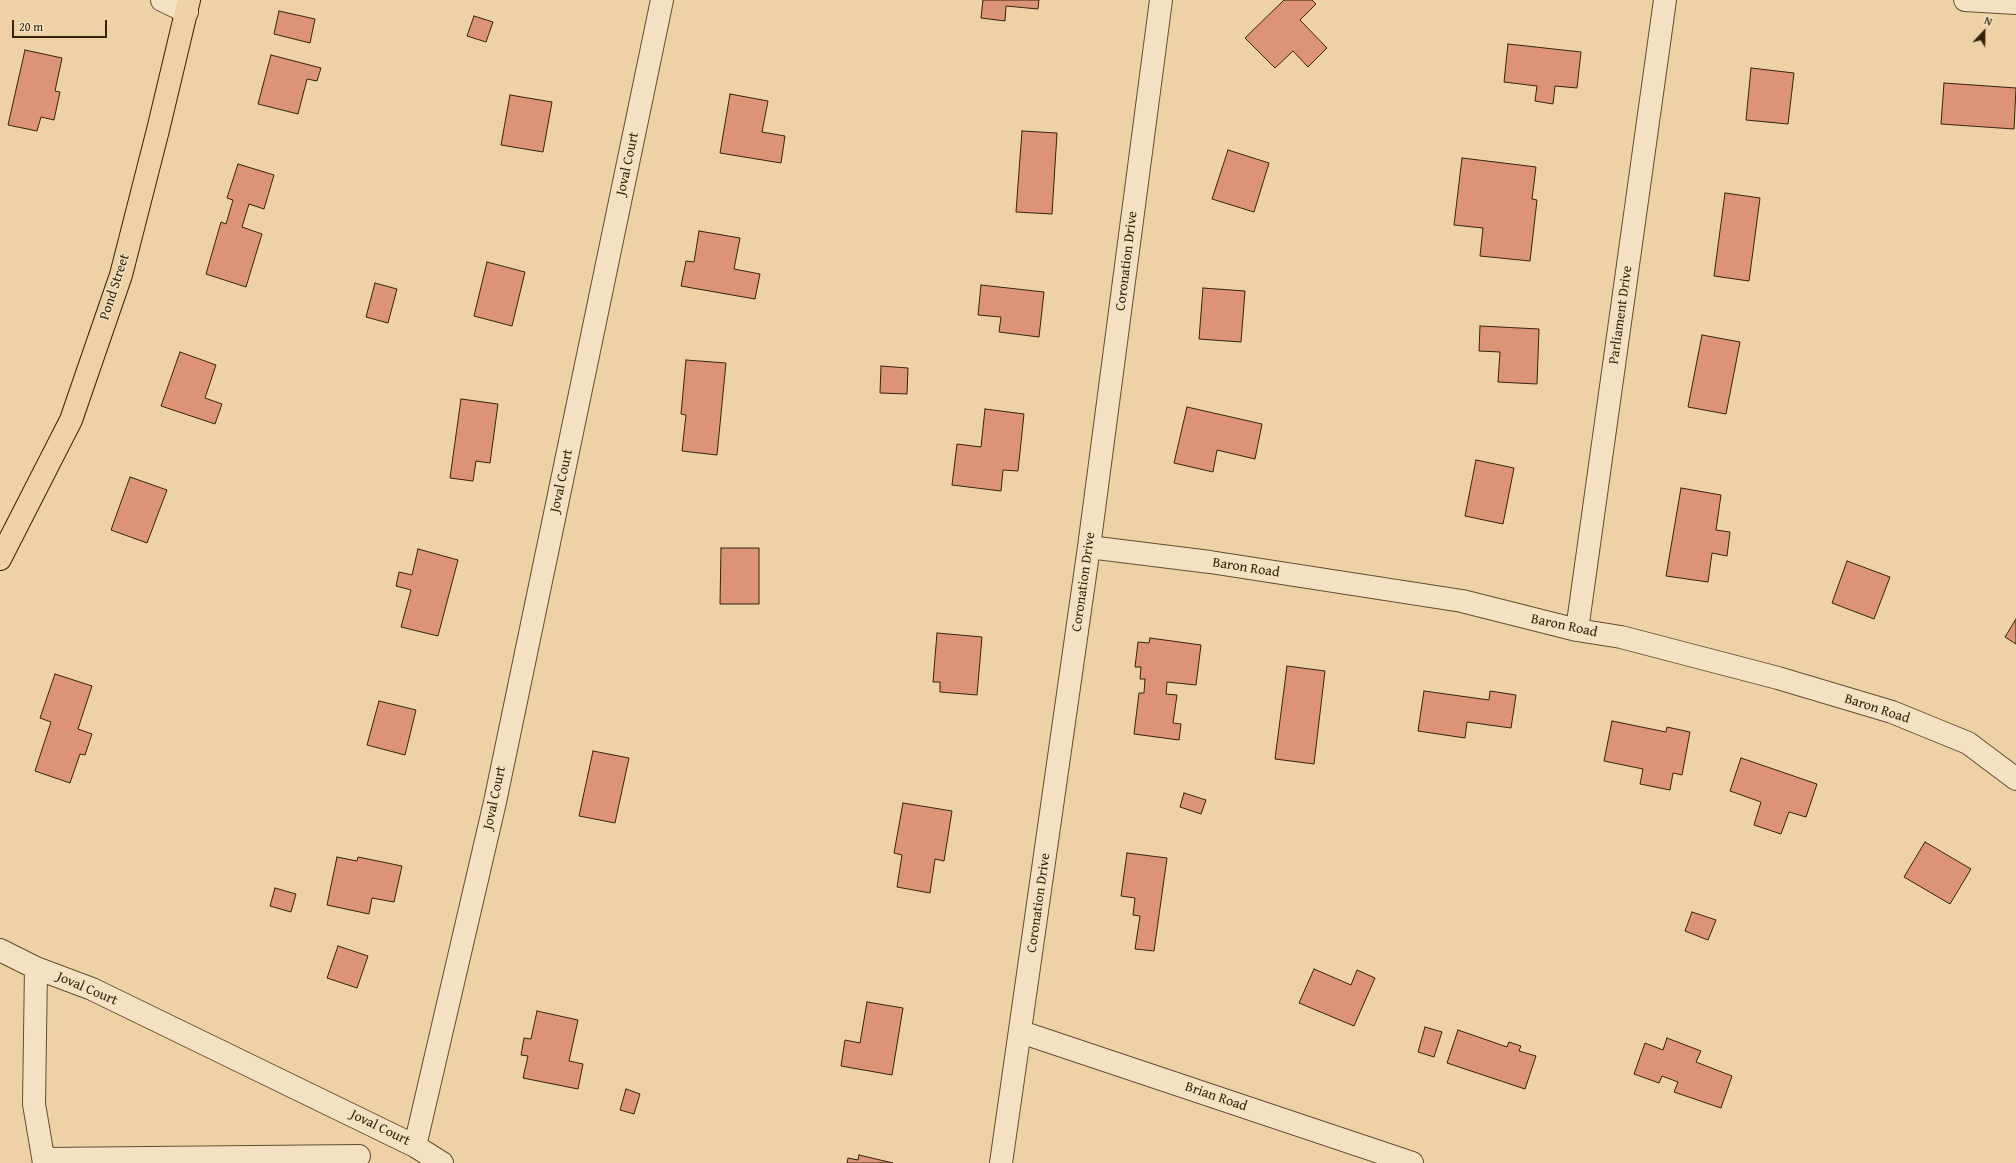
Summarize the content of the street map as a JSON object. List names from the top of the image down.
{
  "streets": {
    "main road": ["Pond Street"],
    "street": [
      "Joval Court",
      "Coronation Drive",
      "Parliament Drive",
      "Baron Road",
      "Brian Road"
    ]
  },
  "crossings": [
    ["Coronation Drive", "Baron Road"],
    ["Coronation Drive", "Brian Road"],
    ["Parliament Drive", "Baron Road"]
  ],
  "scale_bar": "20 m",
  "north": "top"
}
